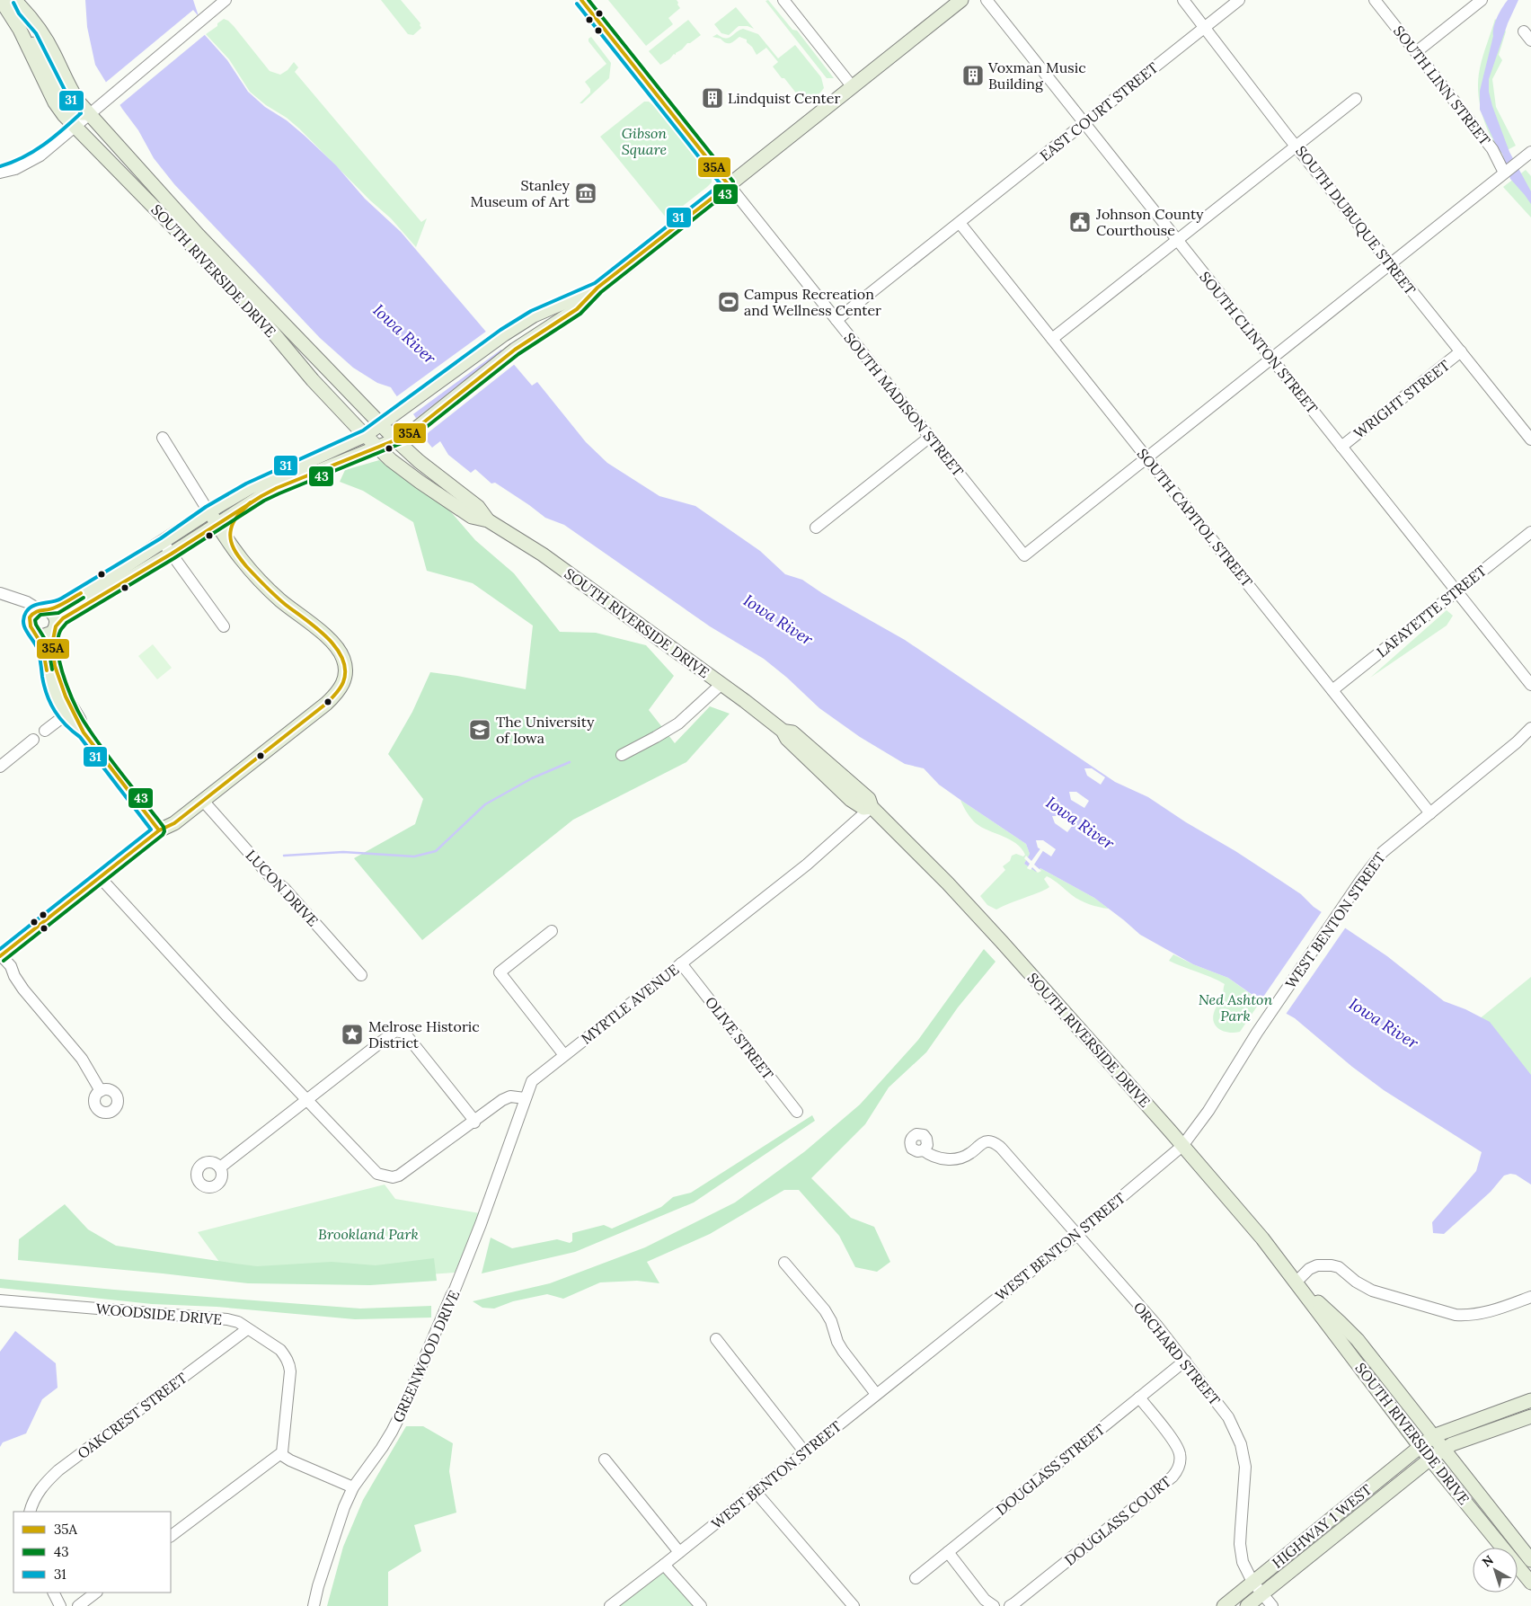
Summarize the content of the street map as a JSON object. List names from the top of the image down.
{
  "streets": {
    "main road": ["SOUTH RIVERSIDE DRIVE", "HIGHWAY 1 WEST"],
    "street": [
      "SOUTH LINN STREET",
      "EAST COURT STREET",
      "SOUTH DUBUQUE STREET",
      "SOUTH CLINTON STREET",
      "WRIGHT STREET",
      "SOUTH MADISON STREET",
      "SOUTH CAPITOL STREET",
      "LAFAYETTE STREET",
      "LUCON DRIVE",
      "WEST BENTON STREET",
      "MYRTLE AVENUE",
      "OLIVE STREET",
      "WOODSIDE DRIVE",
      "ORCHARD STREET",
      "GREENWOOD DRIVE",
      "OAKCREST STREET",
      "DOUGLASS STREET",
      "DOUGLASS COURT"
    ]
  },
  "crossings": [
    ["EAST COURT STREET", "SOUTH DUBUQUE STREET"],
    ["EAST COURT STREET", "SOUTH CLINTON STREET"],
    ["EAST COURT STREET", "SOUTH MADISON STREET"],
    ["EAST COURT STREET", "SOUTH CAPITOL STREET"],
    ["SOUTH DUBUQUE STREET", "WRIGHT STREET"],
    ["SOUTH RIVERSIDE DRIVE", "WEST BENTON STREET"],
    ["SOUTH RIVERSIDE DRIVE", "MYRTLE AVENUE"],
    ["SOUTH RIVERSIDE DRIVE", "HIGHWAY 1 WEST"],
    ["SOUTH CLINTON STREET", "WRIGHT STREET"],
    ["SOUTH CLINTON STREET", "LAFAYETTE STREET"],
    ["SOUTH MADISON STREET", "SOUTH CAPITOL STREET"],
    ["SOUTH CAPITOL STREET", "LAFAYETTE STREET"],
    ["SOUTH CAPITOL STREET", "WEST BENTON STREET"],
    ["WEST BENTON STREET", "ORCHARD STREET"],
    ["MYRTLE AVENUE", "OLIVE STREET"],
    ["MYRTLE AVENUE", "GREENWOOD DRIVE"],
    ["WOODSIDE DRIVE", "OAKCREST STREET"],
    ["ORCHARD STREET", "DOUGLASS STREET"],
    ["ORCHARD STREET", "HIGHWAY 1 WEST"],
    ["DOUGLASS STREET", "DOUGLASS COURT"]
  ],
  "water": ["Iowa River"],
  "parks": ["Gibson Square", "Ned Ashton Park", "Brookland Park"],
  "places": {
    "building": ["Voxman Music Building", "Lindquist Center"],
    "museum": ["Stanley Museum of Art"],
    "public building": ["Johnson County Courthouse"],
    "sports": ["Campus Recreation and Wellness Center"],
    "school or university": ["The University of Iowa"],
    "place": ["Melrose Historic District"]
  },
  "lines": ["transit line 35A", "transit line 43", "transit line 31"],
  "legend": ["35A", "43", "31"],
  "north": "top left"
}
